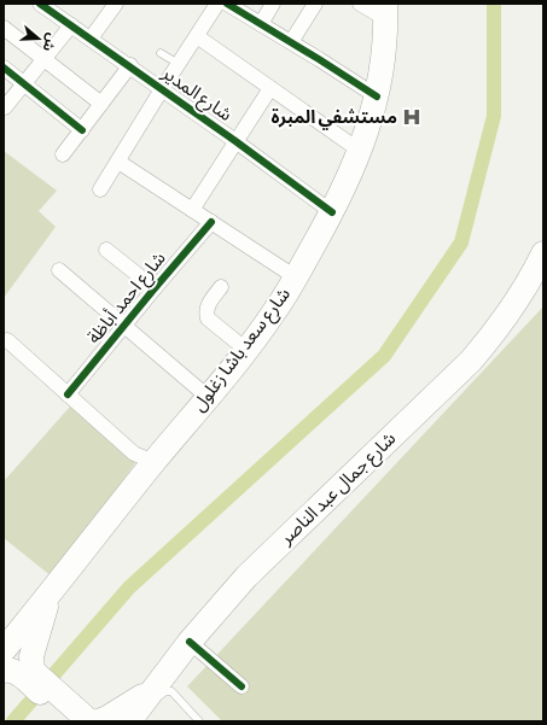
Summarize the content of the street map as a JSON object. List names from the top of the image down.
{
  "streets": {
    "highway": ["شارع سعد باشا زغلول", "شارع جمال عبد الناصر"],
    "street": ["شارع المدير", "شارع احمد أباظة"]
  },
  "crossings": [
    ["شارع المدير", "شارع سعد باشا زغلول"]
  ],
  "places": {
    "hospital": ["مستشفي المبرة"]
  },
  "north": "right"
}
